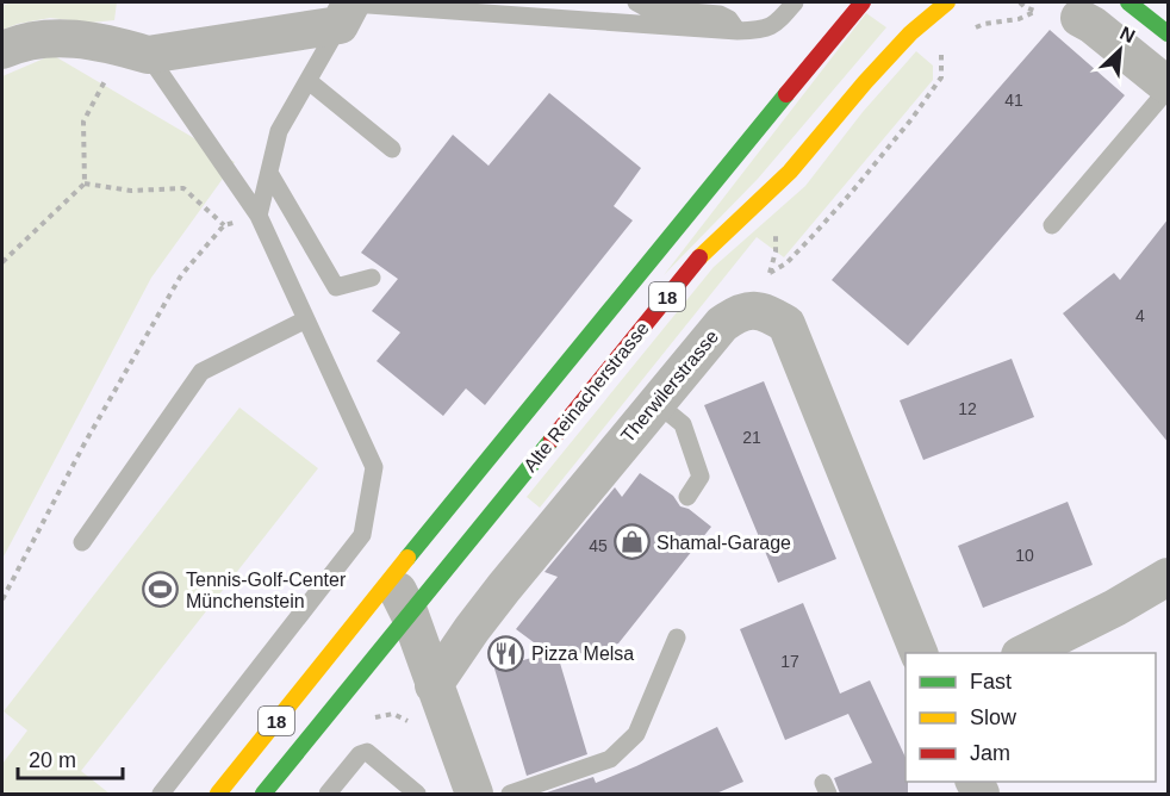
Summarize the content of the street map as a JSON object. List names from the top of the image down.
{
  "streets": {
    "main road": ["18", "Alte Reinacherstrasse"],
    "street": ["Therwilerstrasse"]
  },
  "places": {
    "shop": ["Shamal-Garage"],
    "sports": ["Tennis-Golf-Center Münchenstein"],
    "restaurant": ["Pizza Melsa"]
  },
  "house_numbers": [
    "41",
    "4",
    "12",
    "21",
    "45",
    "10",
    "17"
  ],
  "legend": ["Fast", "Slow", "Jam"],
  "scale_bar": "20 m",
  "north": "top right"
}
